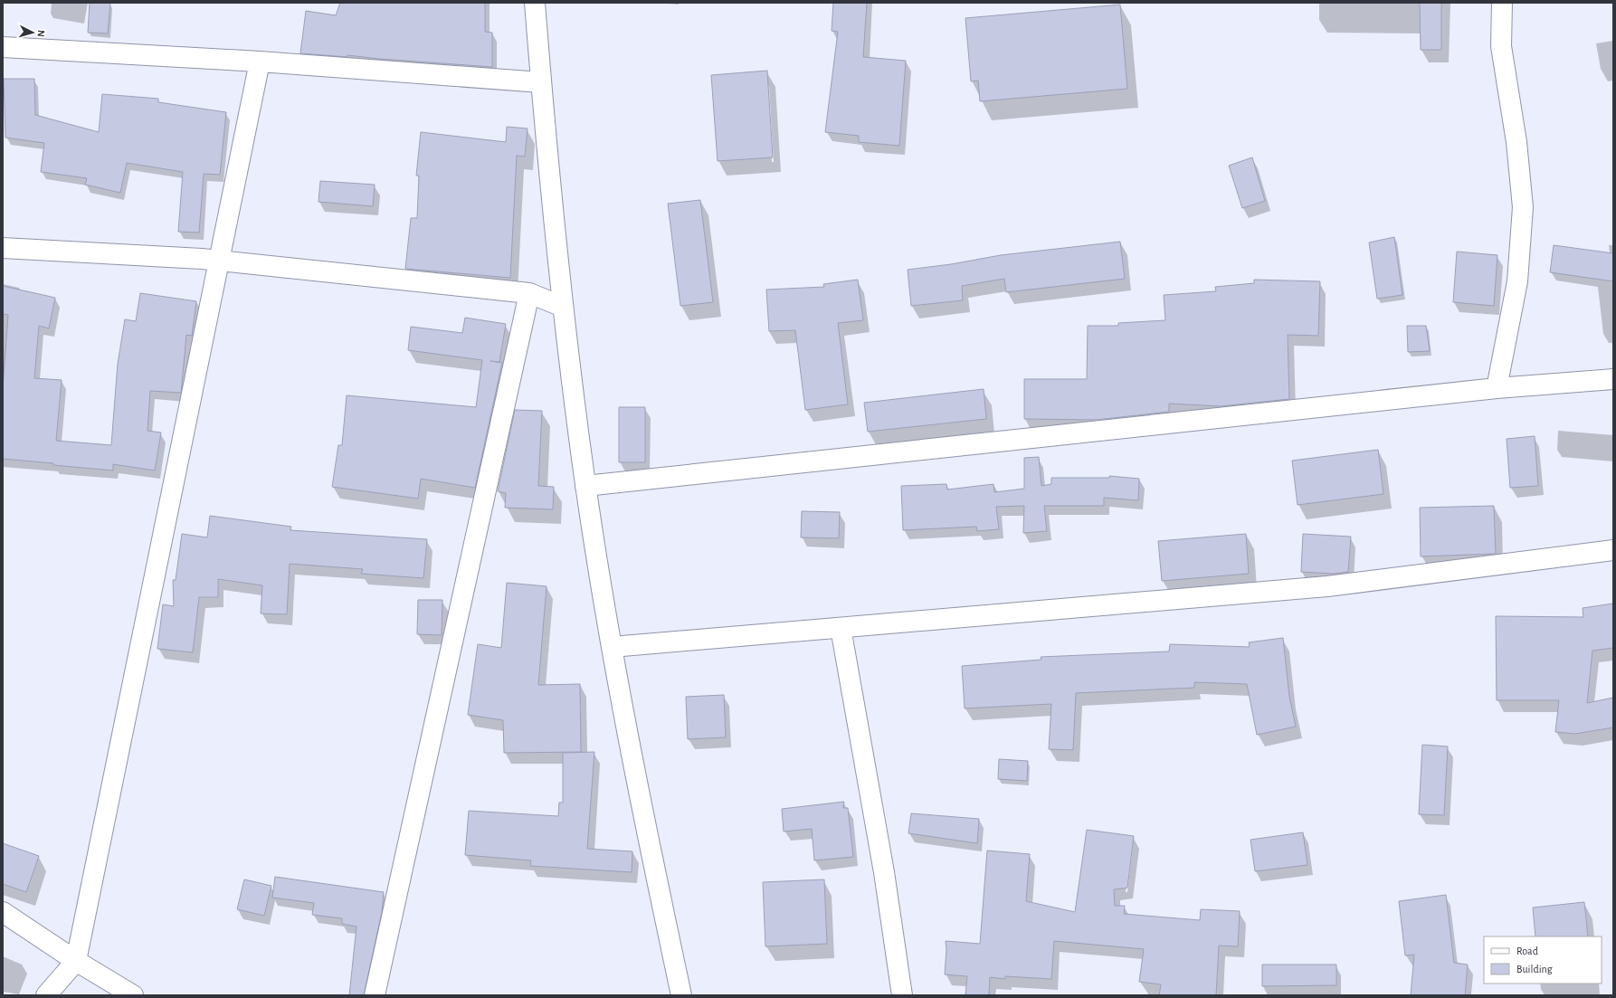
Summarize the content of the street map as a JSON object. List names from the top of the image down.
{
  "legend": ["Road", "Building"],
  "north": "right"
}
